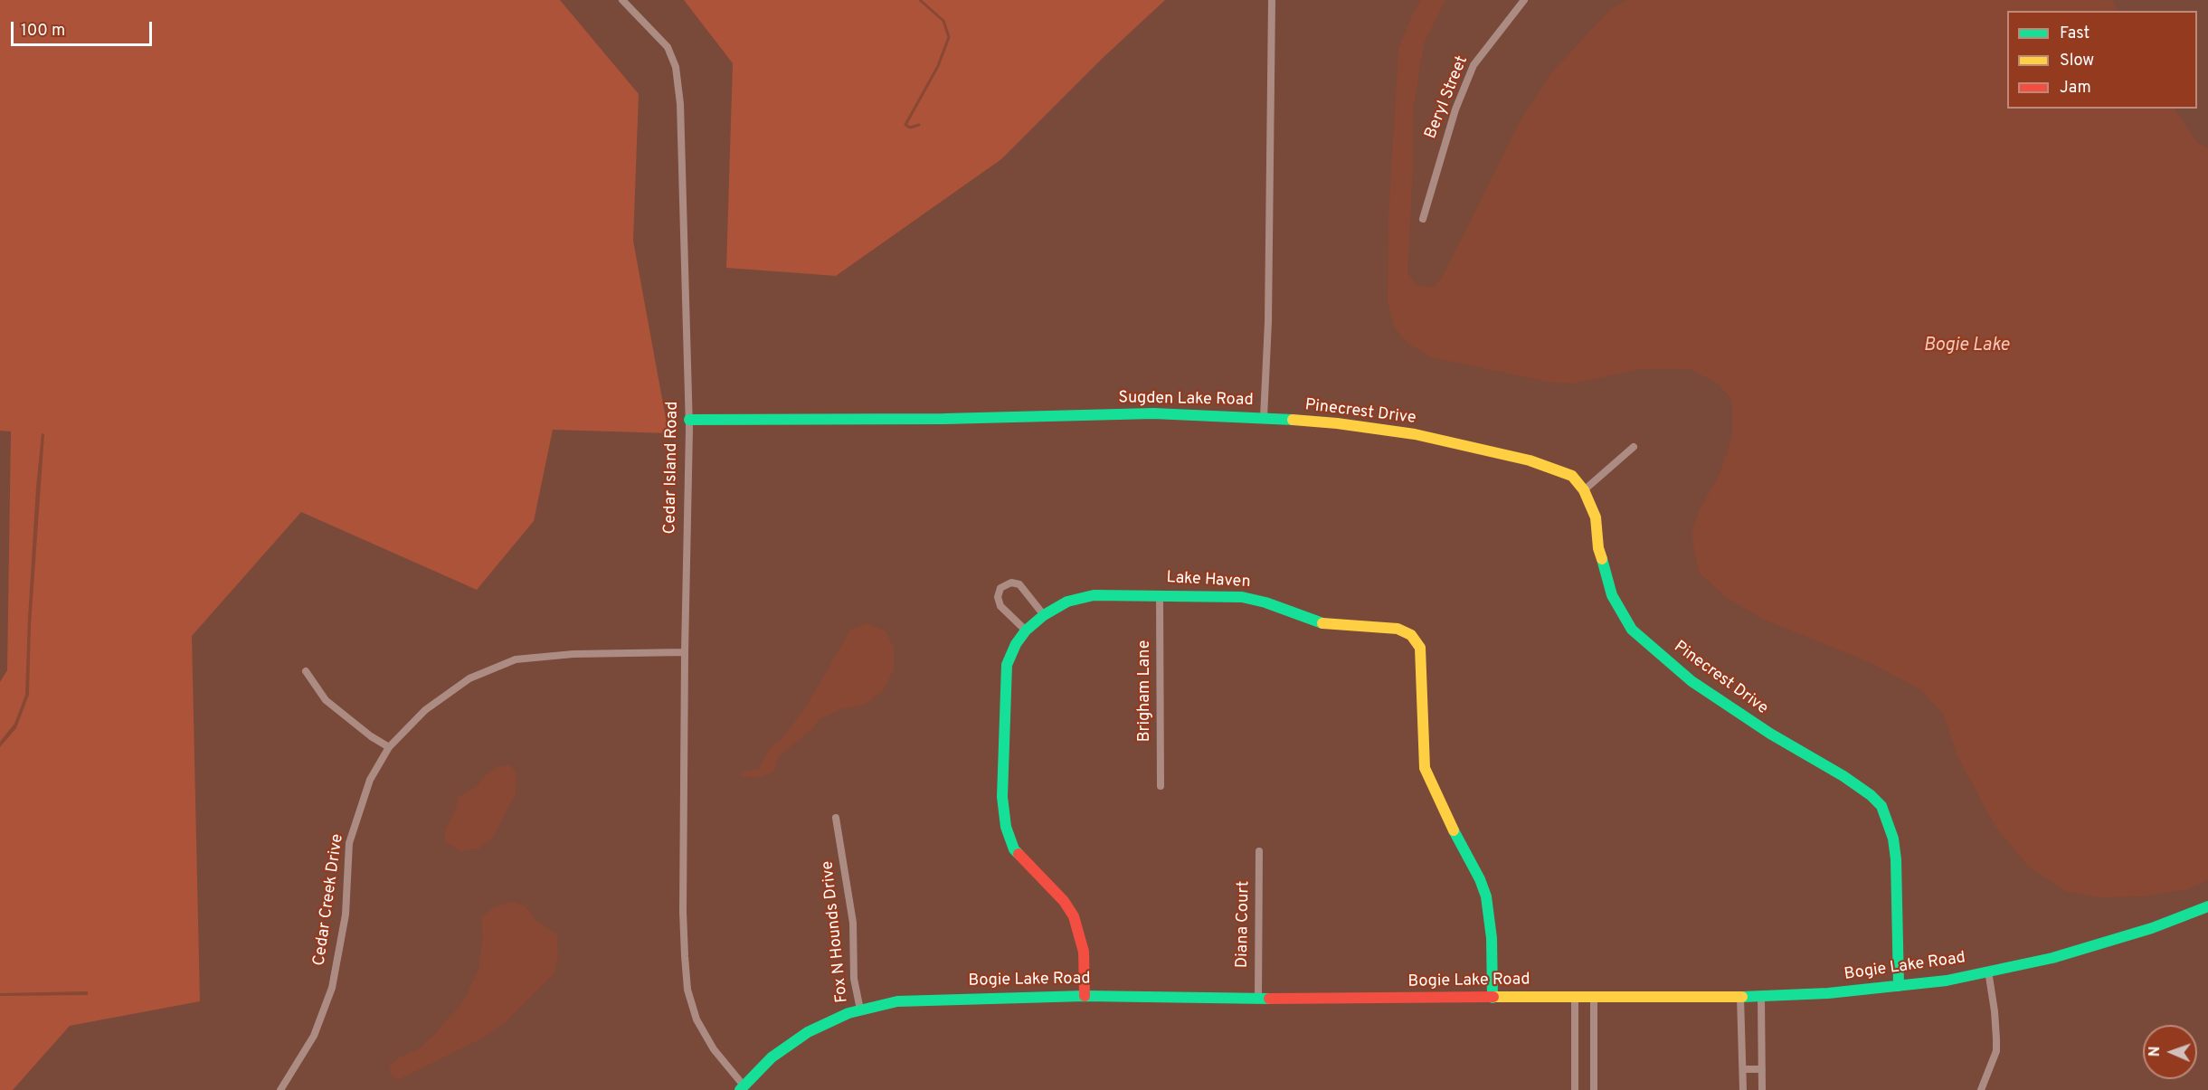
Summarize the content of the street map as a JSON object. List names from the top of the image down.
{
  "streets": {
    "street": [
      "Beryl Street",
      "Sugden Lake Road",
      "Pinecrest Drive",
      "Cedar Island Road",
      "Lake Haven",
      "Brigham Lane",
      "Cedar Creek Drive",
      "Diana Court",
      "Fox N Hounds Drive",
      "Bogie Lake Road"
    ]
  },
  "crossings": [
    ["Sugden Lake Road", "Pinecrest Drive"],
    ["Sugden Lake Road", "Cedar Island Road"],
    ["Pinecrest Drive", "Bogie Lake Road"],
    ["Cedar Island Road", "Cedar Creek Drive"],
    ["Cedar Island Road", "Bogie Lake Road"],
    ["Lake Haven", "Brigham Lane"],
    ["Lake Haven", "Bogie Lake Road"],
    ["Diana Court", "Bogie Lake Road"],
    ["Fox N Hounds Drive", "Bogie Lake Road"]
  ],
  "water": ["Bogie Lake"],
  "legend": ["Fast", "Slow", "Jam"],
  "scale_bar": "100 m",
  "north": "left"
}
